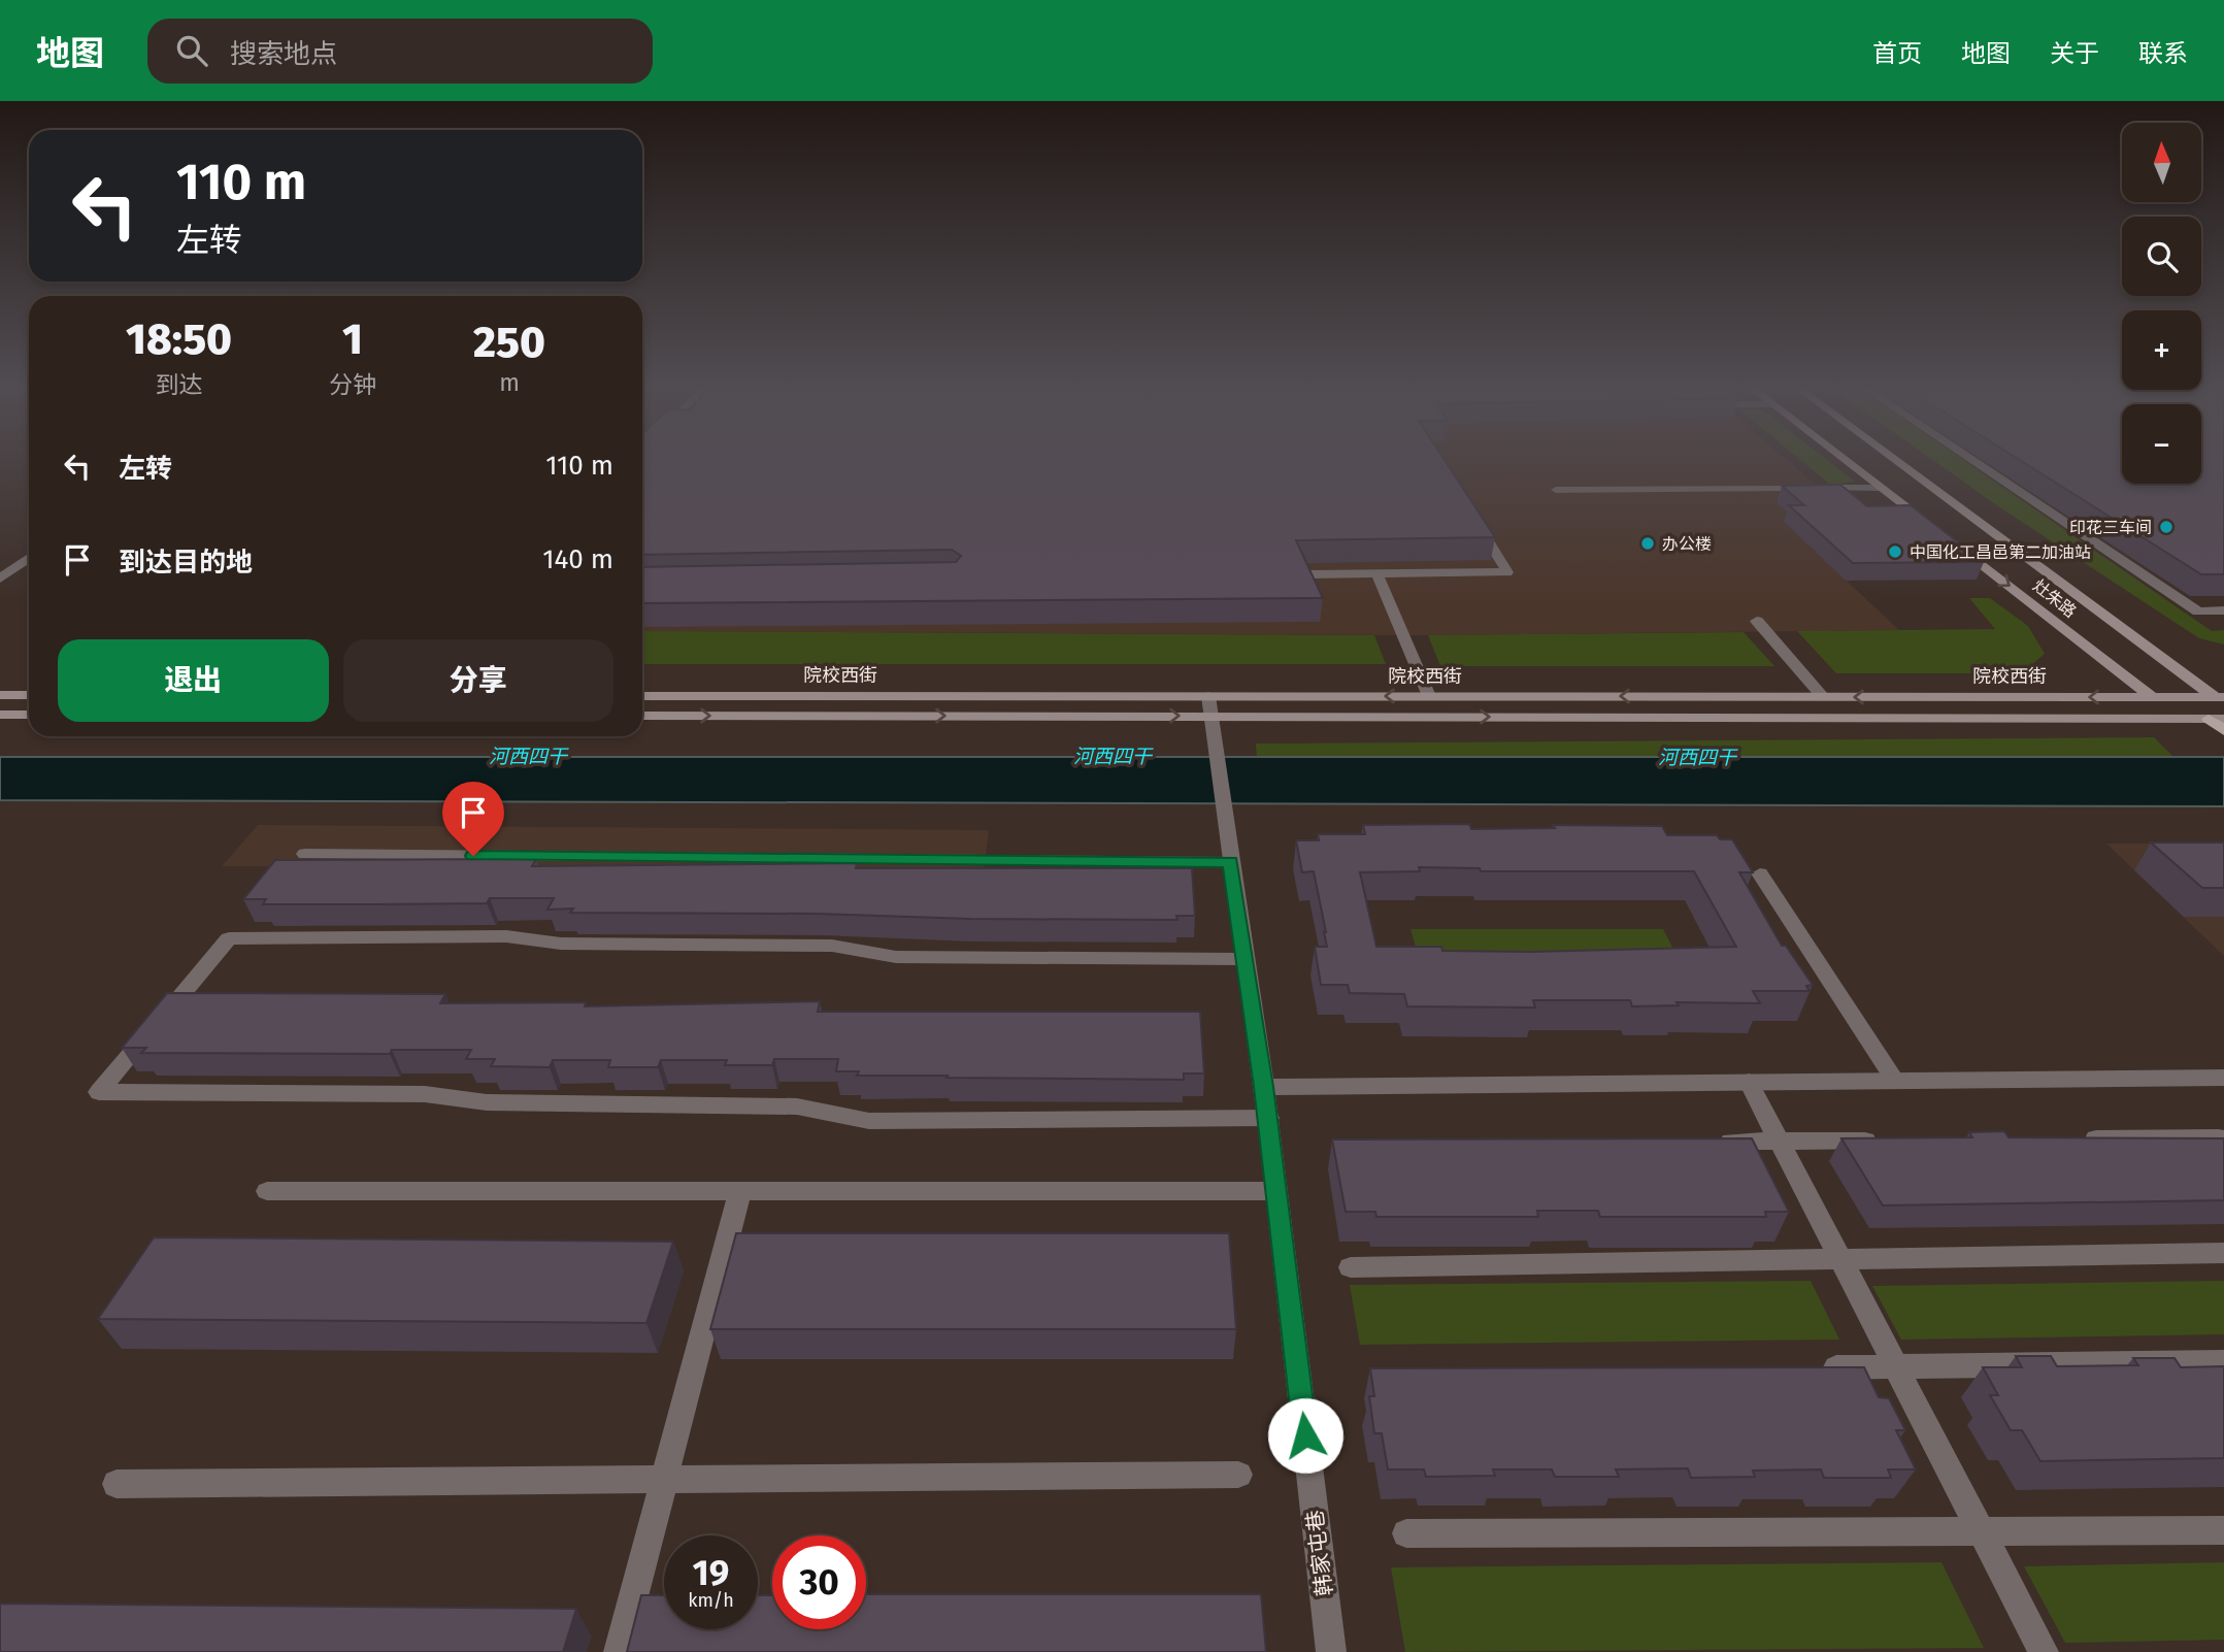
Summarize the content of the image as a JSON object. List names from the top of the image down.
{
  "streets": {
    "main road": ["灶朱路", "院校西街"],
    "street": ["韩家屯巷"]
  },
  "crossings": [
    ["灶朱路", "院校西街"]
  ],
  "water": ["河西四干"],
  "places": ["印花三车间", "办公楼", "中国化工昌邑第二加油站"],
  "north": "top",
  "page": {
    "header": "地图",
    "search": "搜索地点",
    "nav": [
      "首页",
      "地图",
      "关于",
      "联系"
    ],
    "map_buttons": ["+", "−"],
    "turn": ["110 m", "左转"],
    "eta": [
      "18:50",
      "到达",
      "1",
      "分钟",
      "250",
      "m"
    ],
    "list": [
      {
        "name": "左转",
        "value": "110 m"
      },
      {
        "name": "到达目的地",
        "value": "140 m"
      }
    ],
    "buttons": ["退出", "分享"],
    "speed": "19 km/h",
    "limit": "30"
  }
}
